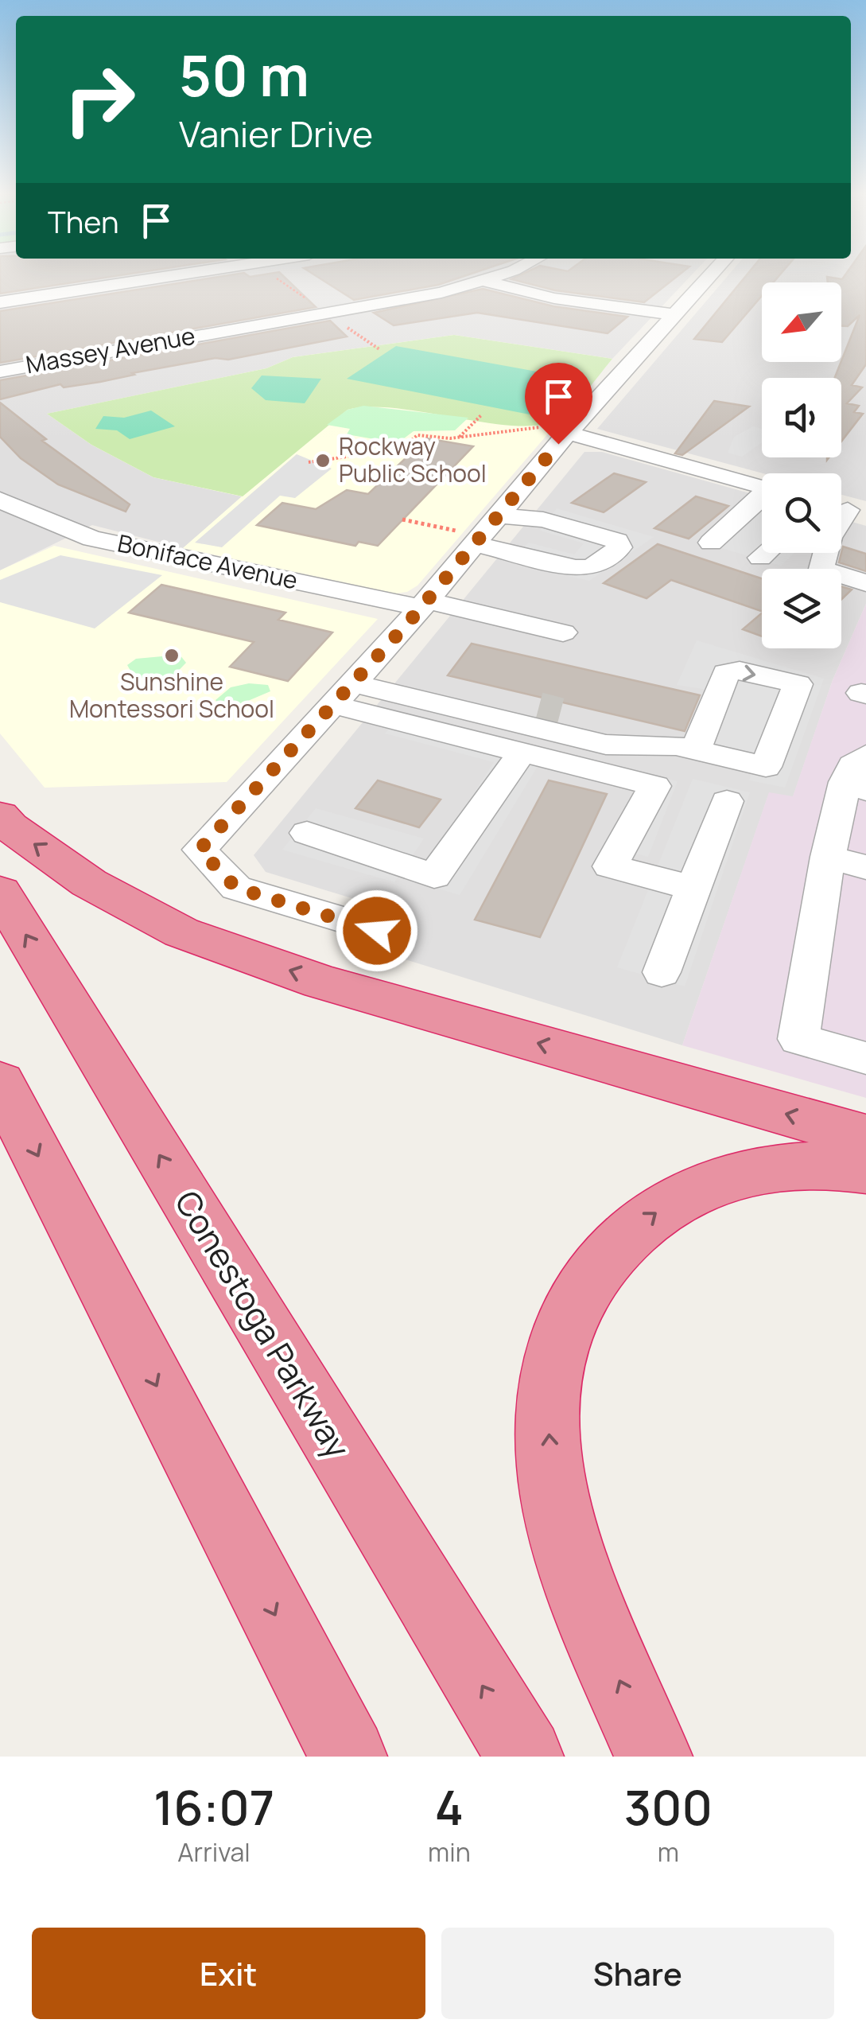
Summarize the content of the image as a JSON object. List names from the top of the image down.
{
  "streets": {
    "highway": ["Conestoga Parkway"],
    "street": ["Massey Avenue", "Boniface Avenue"]
  },
  "places": ["Rockway Public School", "Sunshine Montessori School"],
  "north": "bottom left",
  "page": {
    "turn": ["50 m", "Vanier Drive"],
    "then": "Then",
    "eta": [
      "16:07",
      "Arrival",
      "4",
      "min",
      "300",
      "m"
    ],
    "buttons": ["Exit", "Share"]
  }
}
